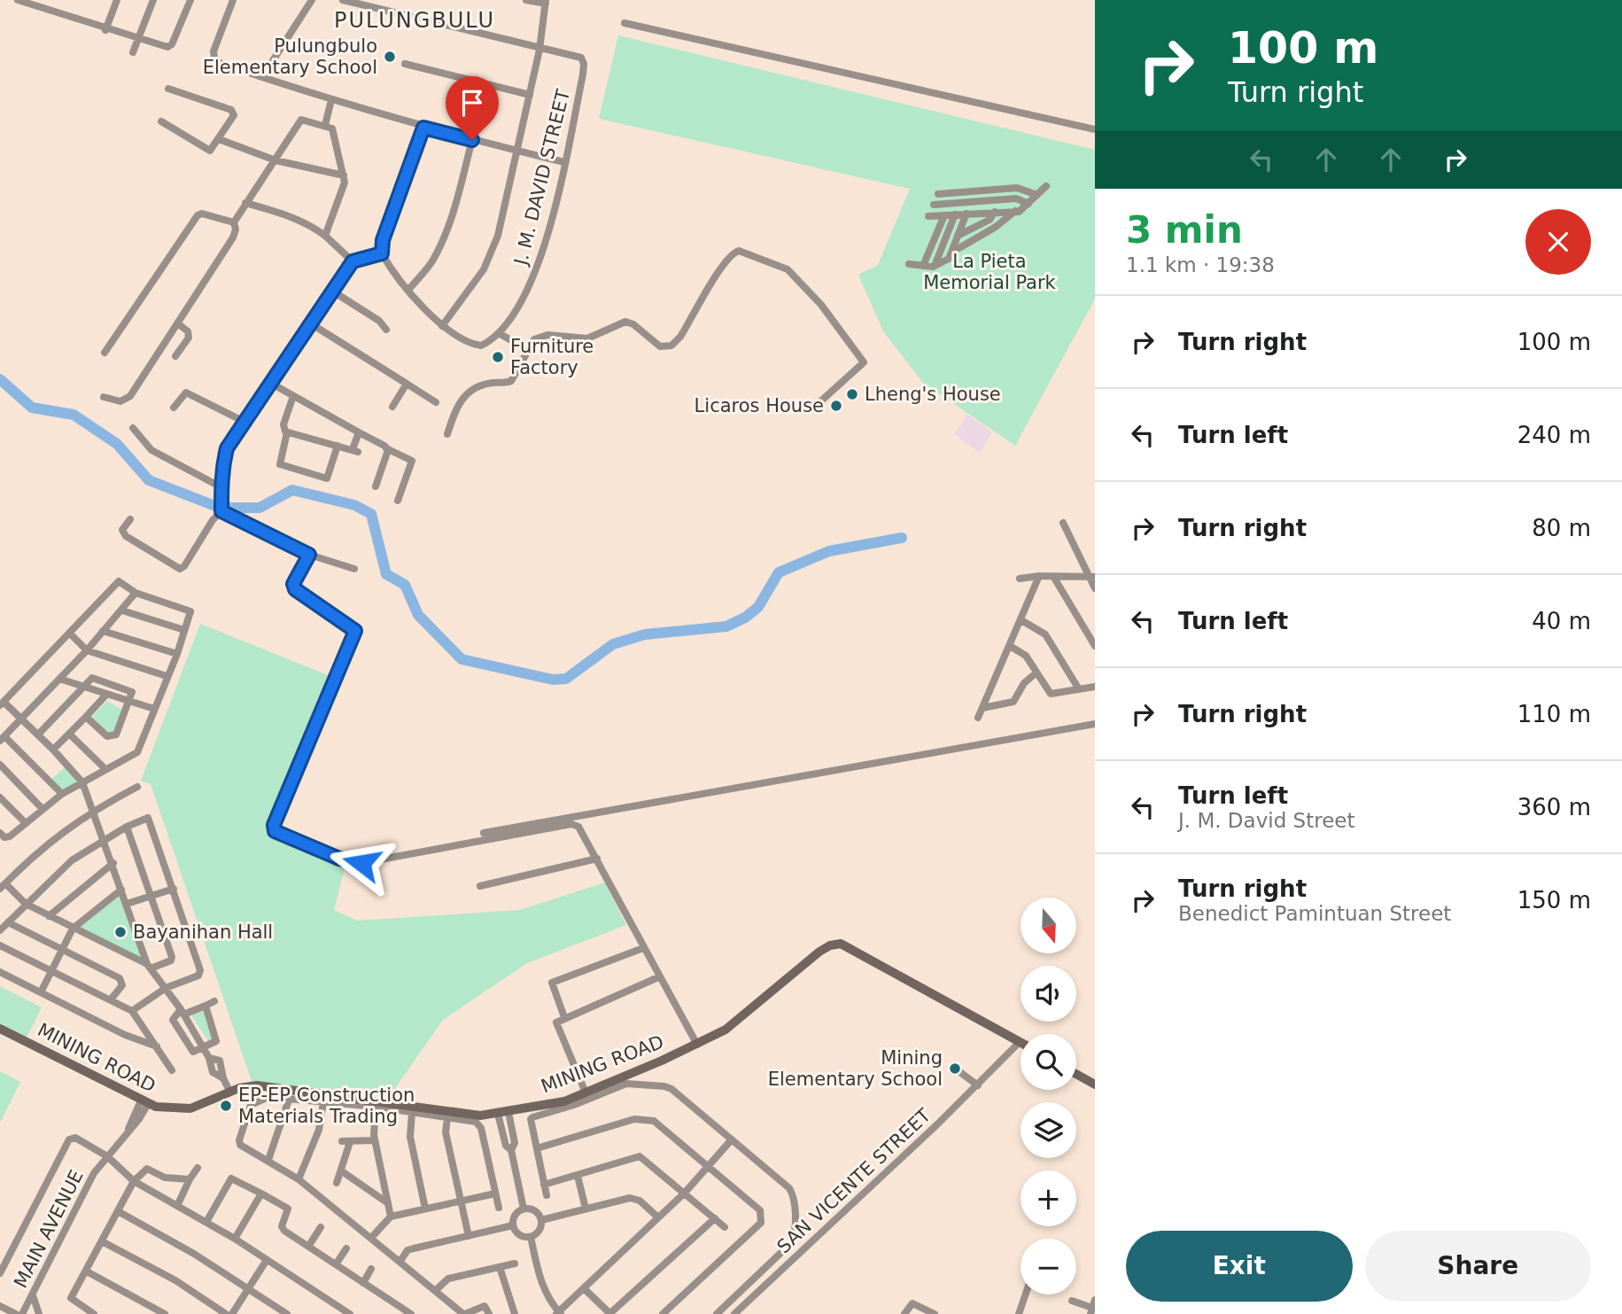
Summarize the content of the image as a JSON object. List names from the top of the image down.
{
  "streets": {
    "street": [
      "J. M. DAVID STREET",
      "MINING ROAD",
      "SAN VICENTE STREET",
      "MAIN AVENUE"
    ]
  },
  "crossings": [
    ["MINING ROAD", "SAN VICENTE STREET"],
    ["MINING ROAD", "MAIN AVENUE"]
  ],
  "districts": ["PULUNGBULU"],
  "parks": ["La Pieta Memorial Park"],
  "places": [
    "Pulungbulo Elementary School",
    "Furniture Factory",
    "Lheng's House",
    "Licaros House",
    "Bayanihan Hall",
    "Mining Elementary School",
    "EP-EP Construction Materials Trading"
  ],
  "north": "bottom",
  "page": {
    "turn": ["100 m", "Turn right"],
    "heading": ["3 min", "1.1 km · 19:38"],
    "list": [
      {
        "name": "Turn right",
        "value": "100 m"
      },
      {
        "name": "Turn left",
        "value": "240 m"
      },
      {
        "name": "Turn right",
        "value": "80 m"
      },
      {
        "name": "Turn left",
        "value": "40 m"
      },
      {
        "name": "Turn right",
        "value": "110 m"
      },
      {
        "name": "Turn left",
        "note": "J. M. David Street",
        "value": "360 m"
      },
      {
        "name": "Turn right",
        "note": "Benedict Pamintuan Street",
        "value": "150 m"
      }
    ],
    "map_buttons": ["+", "−"],
    "buttons": ["Exit", "Share"]
  }
}
